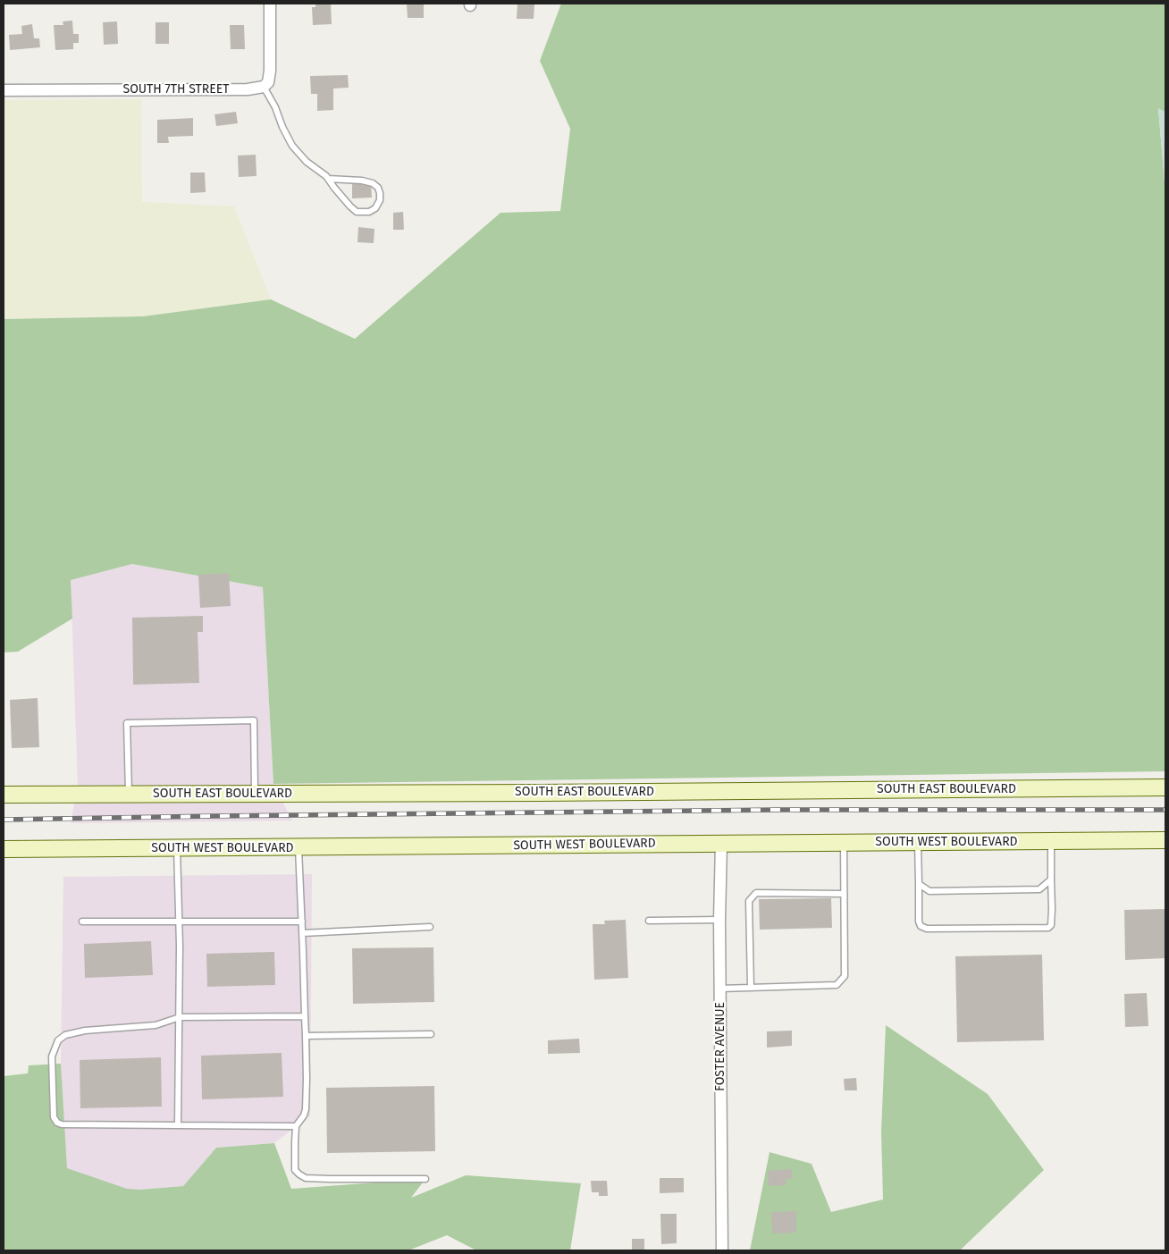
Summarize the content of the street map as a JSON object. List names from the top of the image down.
{
  "streets": {
    "main road": ["SOUTH EAST BOULEVARD", "SOUTH WEST BOULEVARD"],
    "street": ["SOUTH 7TH STREET", "FOSTER AVENUE"]
  },
  "crossings": [
    ["SOUTH WEST BOULEVARD", "FOSTER AVENUE"]
  ]
}
